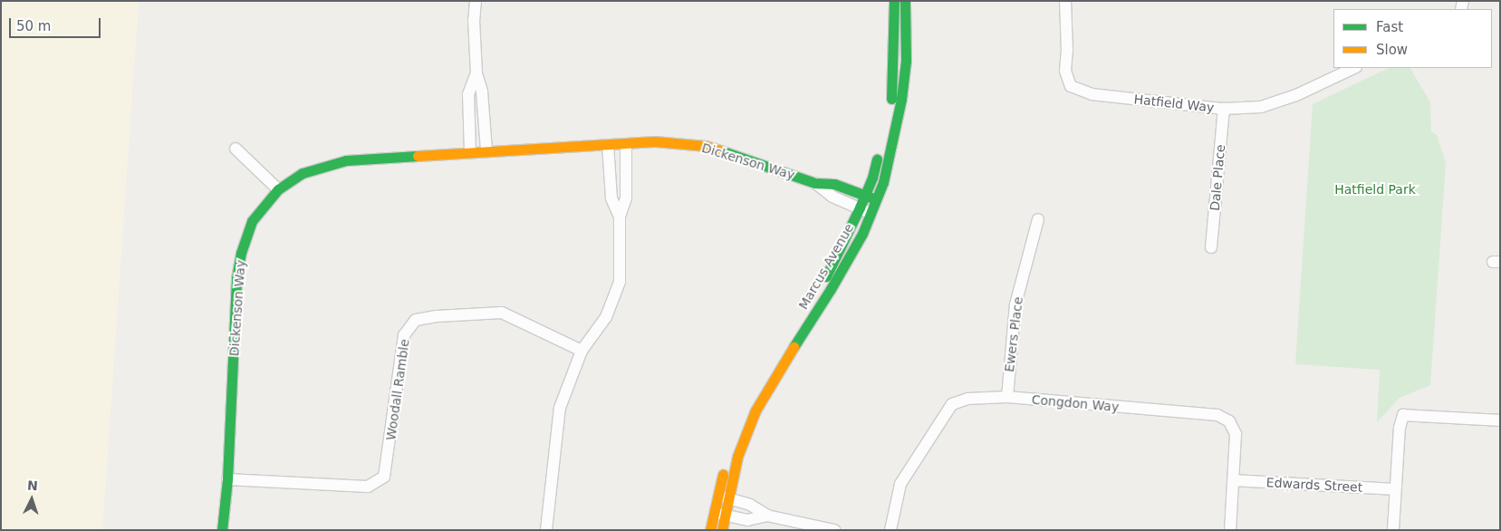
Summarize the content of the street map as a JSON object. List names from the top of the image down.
{
  "streets": {
    "street": [
      "Hatfield Way",
      "Dickenson Way",
      "Dale Place",
      "Marcus Avenue",
      "Ewers Place",
      "Woodall Ramble",
      "Congdon Way",
      "Edwards Street"
    ]
  },
  "crossings": [
    ["Hatfield Way", "Dale Place"],
    ["Dickenson Way", "Marcus Avenue"],
    ["Dickenson Way", "Woodall Ramble"],
    ["Ewers Place", "Congdon Way"],
    ["Congdon Way", "Edwards Street"]
  ],
  "parks": ["Hatfield Park"],
  "legend": ["Fast", "Slow"],
  "scale_bar": "50 m",
  "north": "top"
}
